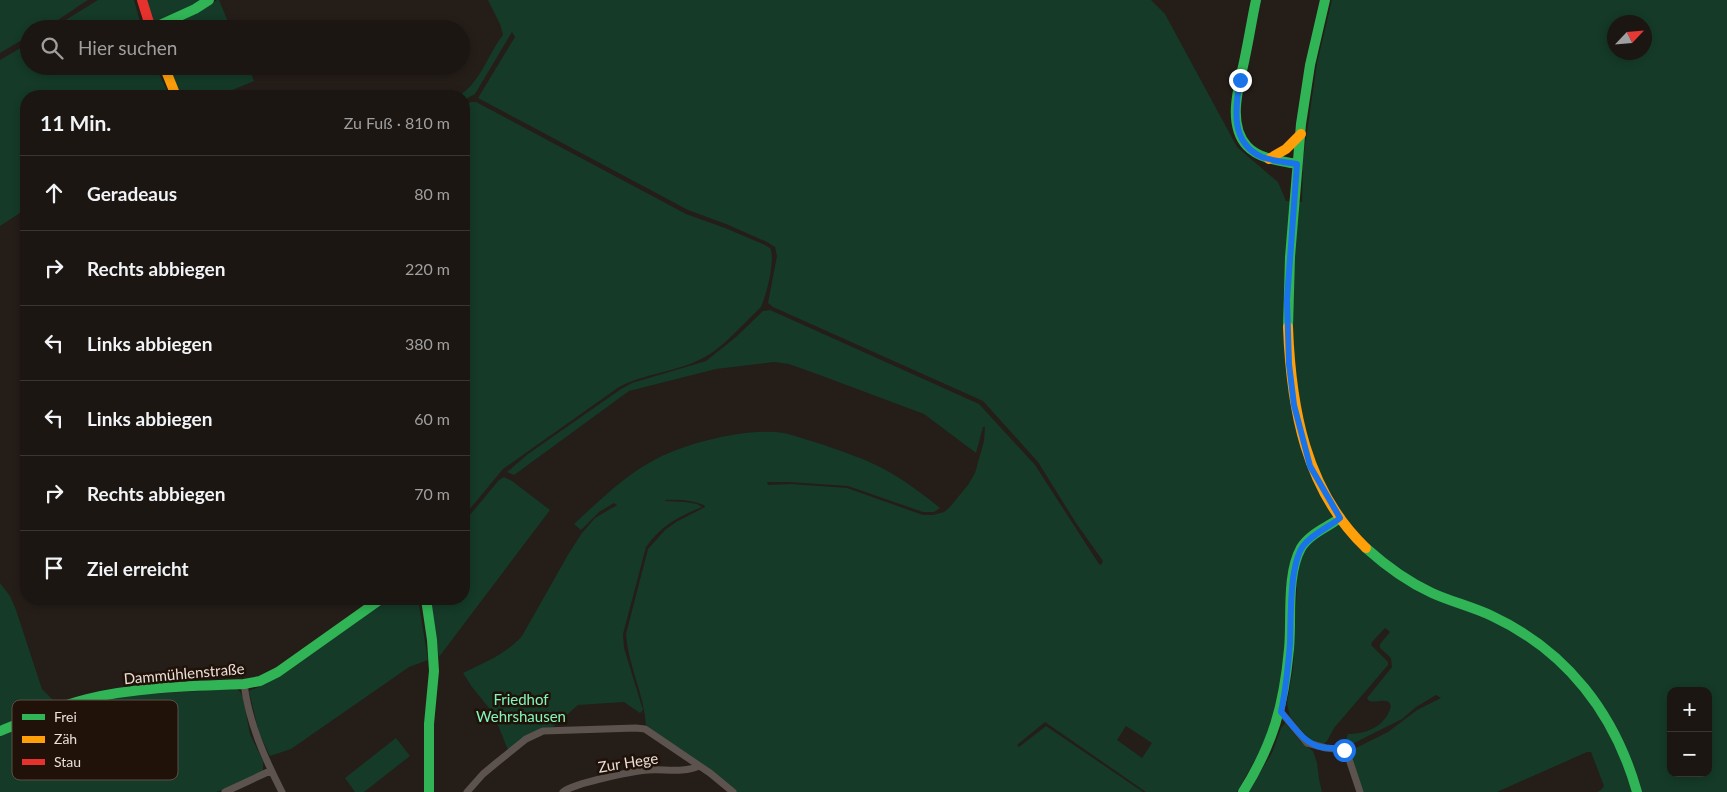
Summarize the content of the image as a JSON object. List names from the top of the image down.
{
  "streets": {
    "street": ["Dammühlenstraße", "Zur Hege"]
  },
  "parks": ["Friedhof Wehrshausen"],
  "legend": ["Frei", "Zäh", "Stau"],
  "north": "top right",
  "page": {
    "search": "Hier suchen",
    "heading": ["11 Min.", "Zu Fuß · 810 m"],
    "list": [
      ["Geradeaus", "80 m"],
      ["Rechts abbiegen", "220 m"],
      ["Links abbiegen", "380 m"],
      ["Links abbiegen", "60 m"],
      ["Rechts abbiegen", "70 m"],
      "Ziel erreicht"
    ],
    "map_buttons": ["+", "−"]
  }
}
